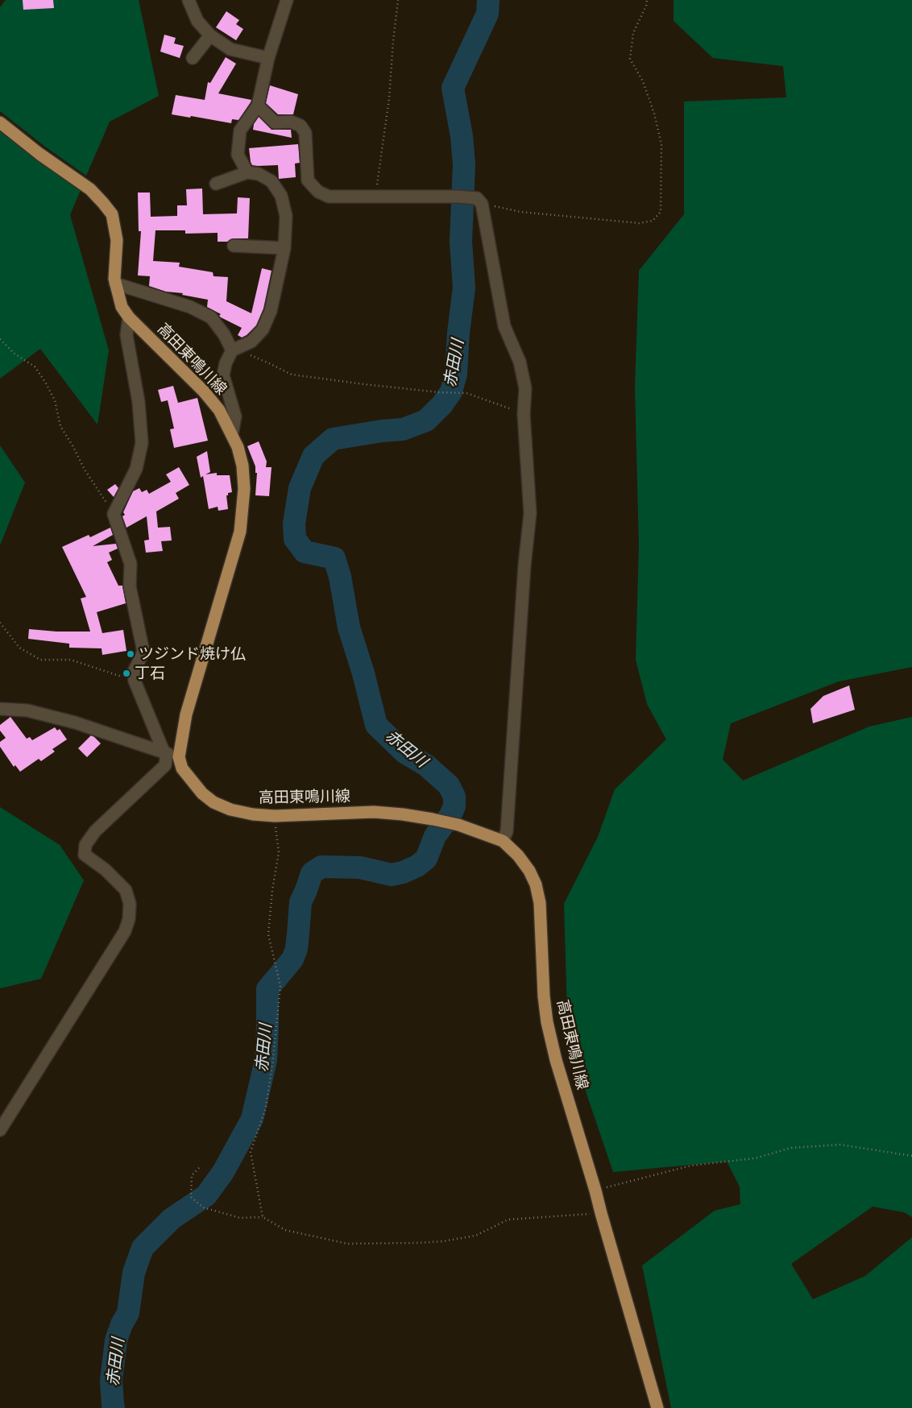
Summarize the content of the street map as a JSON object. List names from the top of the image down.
{
  "streets": {
    "main road": ["高田東鳴川線"]
  },
  "water": ["赤田川"],
  "places": ["ツジンド焼け仏", "丁石"]
}
